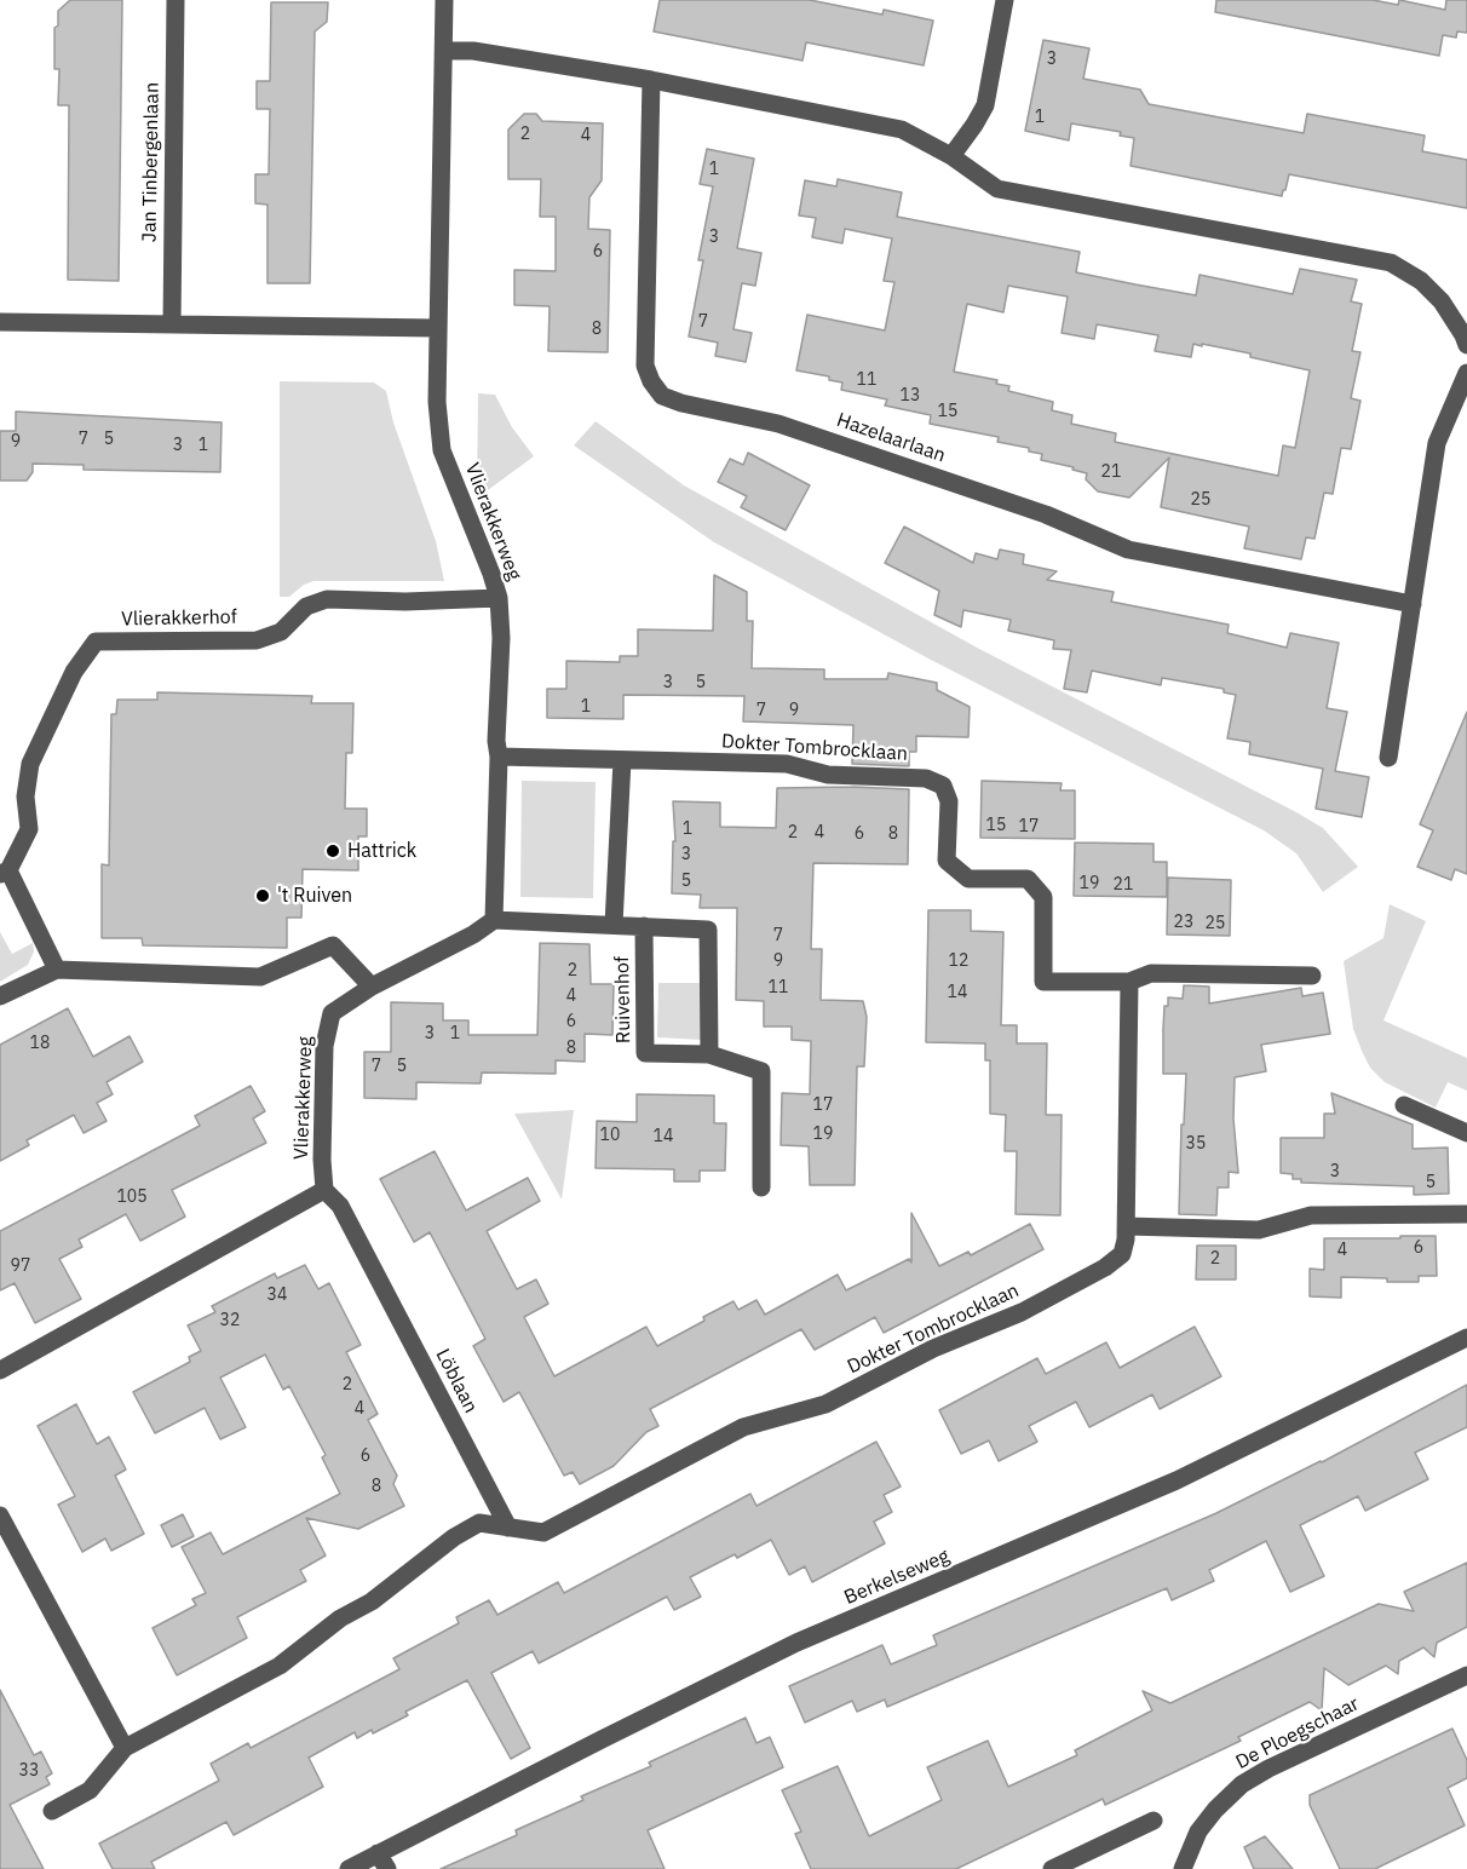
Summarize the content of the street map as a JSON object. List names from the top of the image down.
{
  "streets": {
    "street": [
      "Jan Tinbergenlaan",
      "Hazelaarlaan",
      "Vlierakkerweg",
      "Vlierakkerhof",
      "Dokter Tombrocklaan",
      "Ruivenhof",
      "Löblaan",
      "Berkelseweg",
      "De Ploegschaar"
    ]
  },
  "crossings": [
    ["Vlierakkerweg", "Vlierakkerhof"],
    ["Vlierakkerweg", "Dokter Tombrocklaan"],
    ["Vlierakkerweg", "Ruivenhof"],
    ["Vlierakkerweg", "Löblaan"],
    ["Dokter Tombrocklaan", "Löblaan"]
  ],
  "places": ["Hattrick", "'t Ruiven"],
  "house_numbers": [
    "3",
    "1",
    "2",
    "4",
    "1",
    "3",
    "6",
    "7",
    "8",
    "11",
    "13",
    "15",
    "7",
    "5",
    "9",
    "3",
    "1",
    "21",
    "25",
    "3",
    "5",
    "1",
    "7",
    "9",
    "15",
    "17",
    "1",
    "2",
    "4",
    "6",
    "8",
    "3",
    "5",
    "19",
    "21",
    "23",
    "25",
    "7",
    "9",
    "12",
    "2",
    "11",
    "14",
    "4",
    "6",
    "3",
    "1",
    "18",
    "8",
    "7",
    "5",
    "17",
    "19",
    "10",
    "14",
    "35",
    "3",
    "5",
    "105",
    "6",
    "4",
    "2",
    "97",
    "34",
    "32",
    "2",
    "4",
    "6",
    "8",
    "33"
  ]
}
